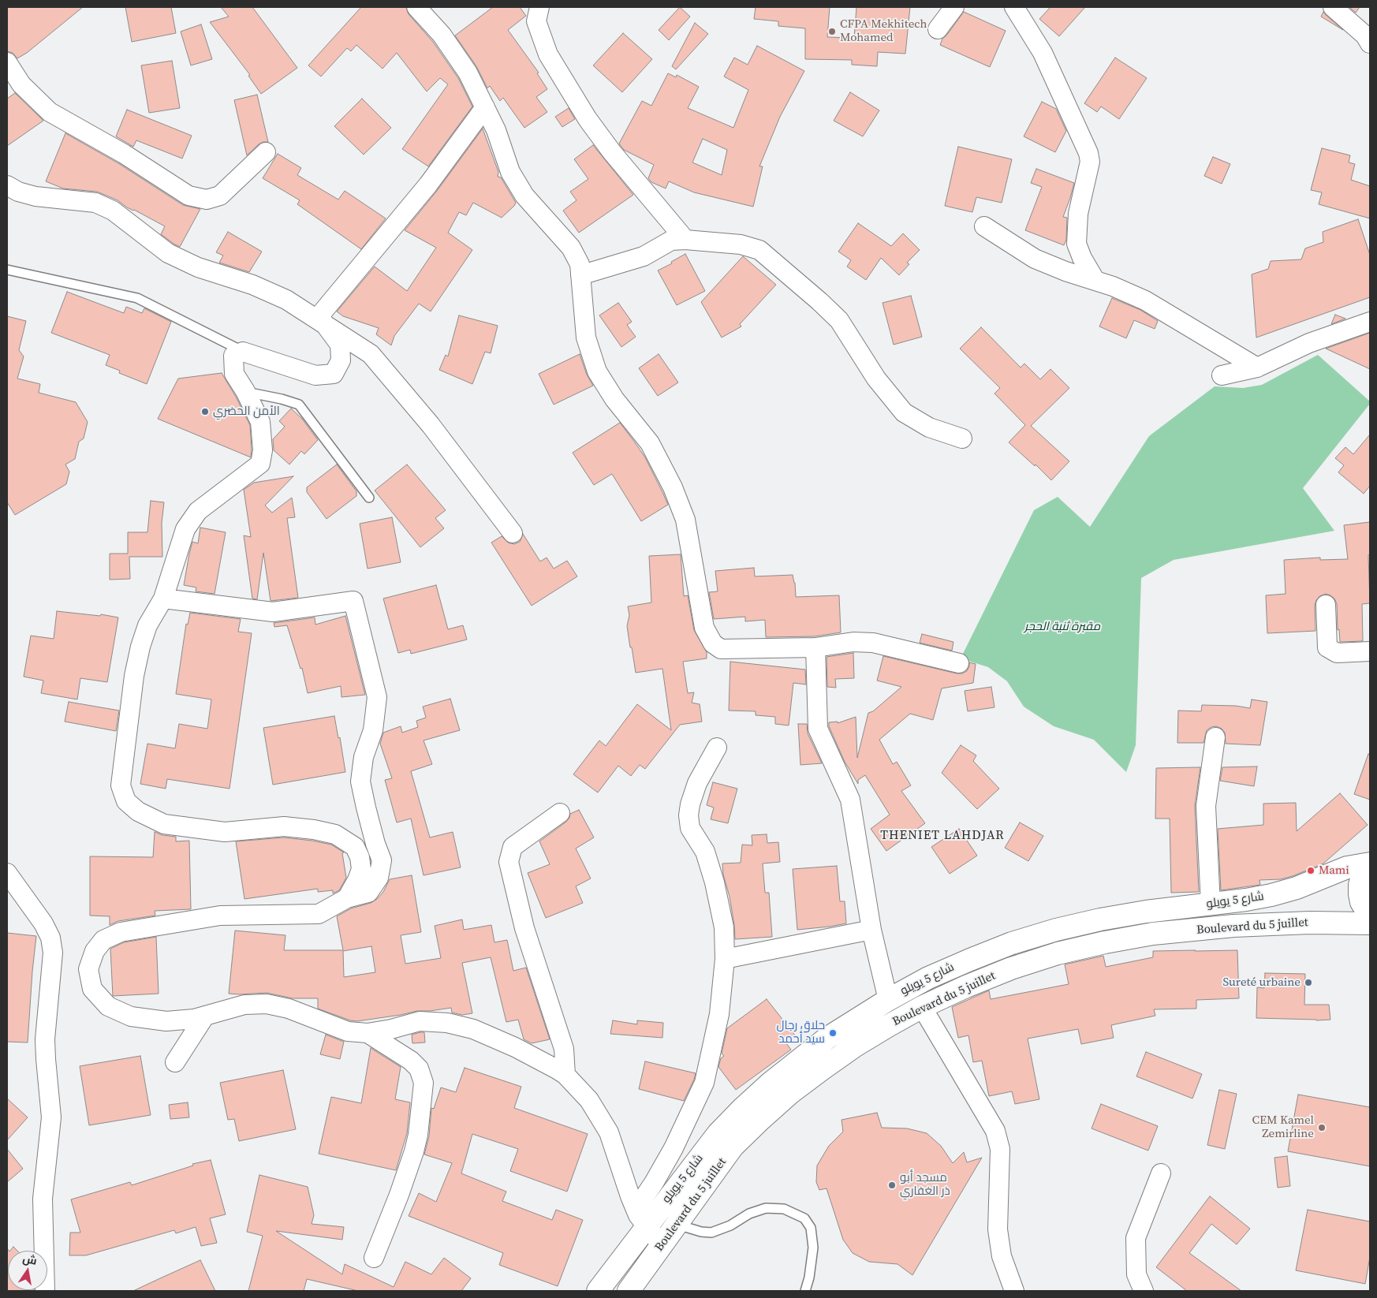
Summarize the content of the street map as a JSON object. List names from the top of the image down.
{
  "streets": {
    "main road": ["شارع 5 يويلو", "Boulevard du 5 juillet"]
  },
  "districts": ["THENIET LAHDJAR"],
  "parks": ["مقبرة ثنية الحجر"],
  "places": [
    "CFPA Mekhitech Mohamed",
    "الأمن الحضري",
    "Mami",
    "Sureté urbaine",
    "حلاق رجال سيد أحمد",
    "CEM Kamel Zemirline",
    "مسجد أبو ذر الغفاري"
  ],
  "north": "top"
}
